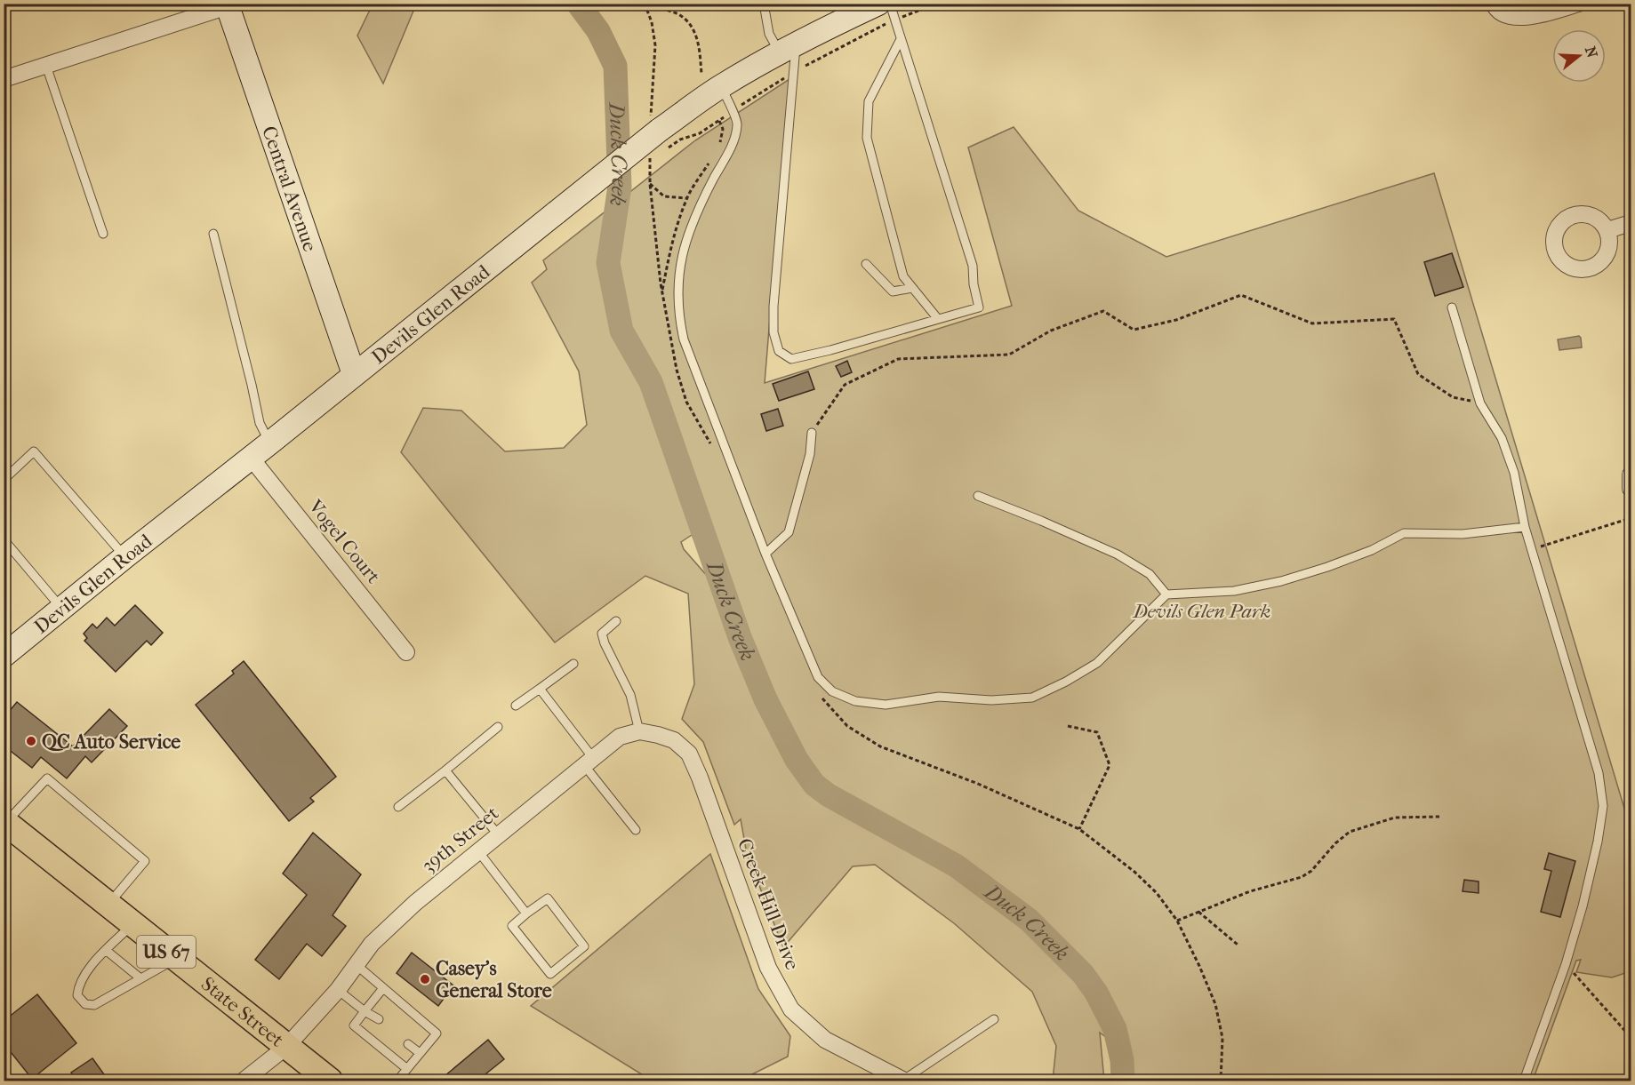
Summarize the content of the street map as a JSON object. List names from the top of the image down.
{
  "streets": {
    "main road": [
      "Central Avenue",
      "Devils Glen Road",
      "US 67",
      "State Street"
    ],
    "street": ["Vogel Court", "39th Street", "Creek Hill Drive"]
  },
  "crossings": [
    ["Central Avenue", "Devils Glen Road"],
    ["Devils Glen Road", "Vogel Court"],
    ["39th Street", "Creek Hill Drive"],
    ["39th Street", "State Street"]
  ],
  "water": ["Duck Creek"],
  "parks": ["Devils Glen Park"],
  "places": ["QC Auto Service", "Casey's General Store"],
  "north": "right"
}
